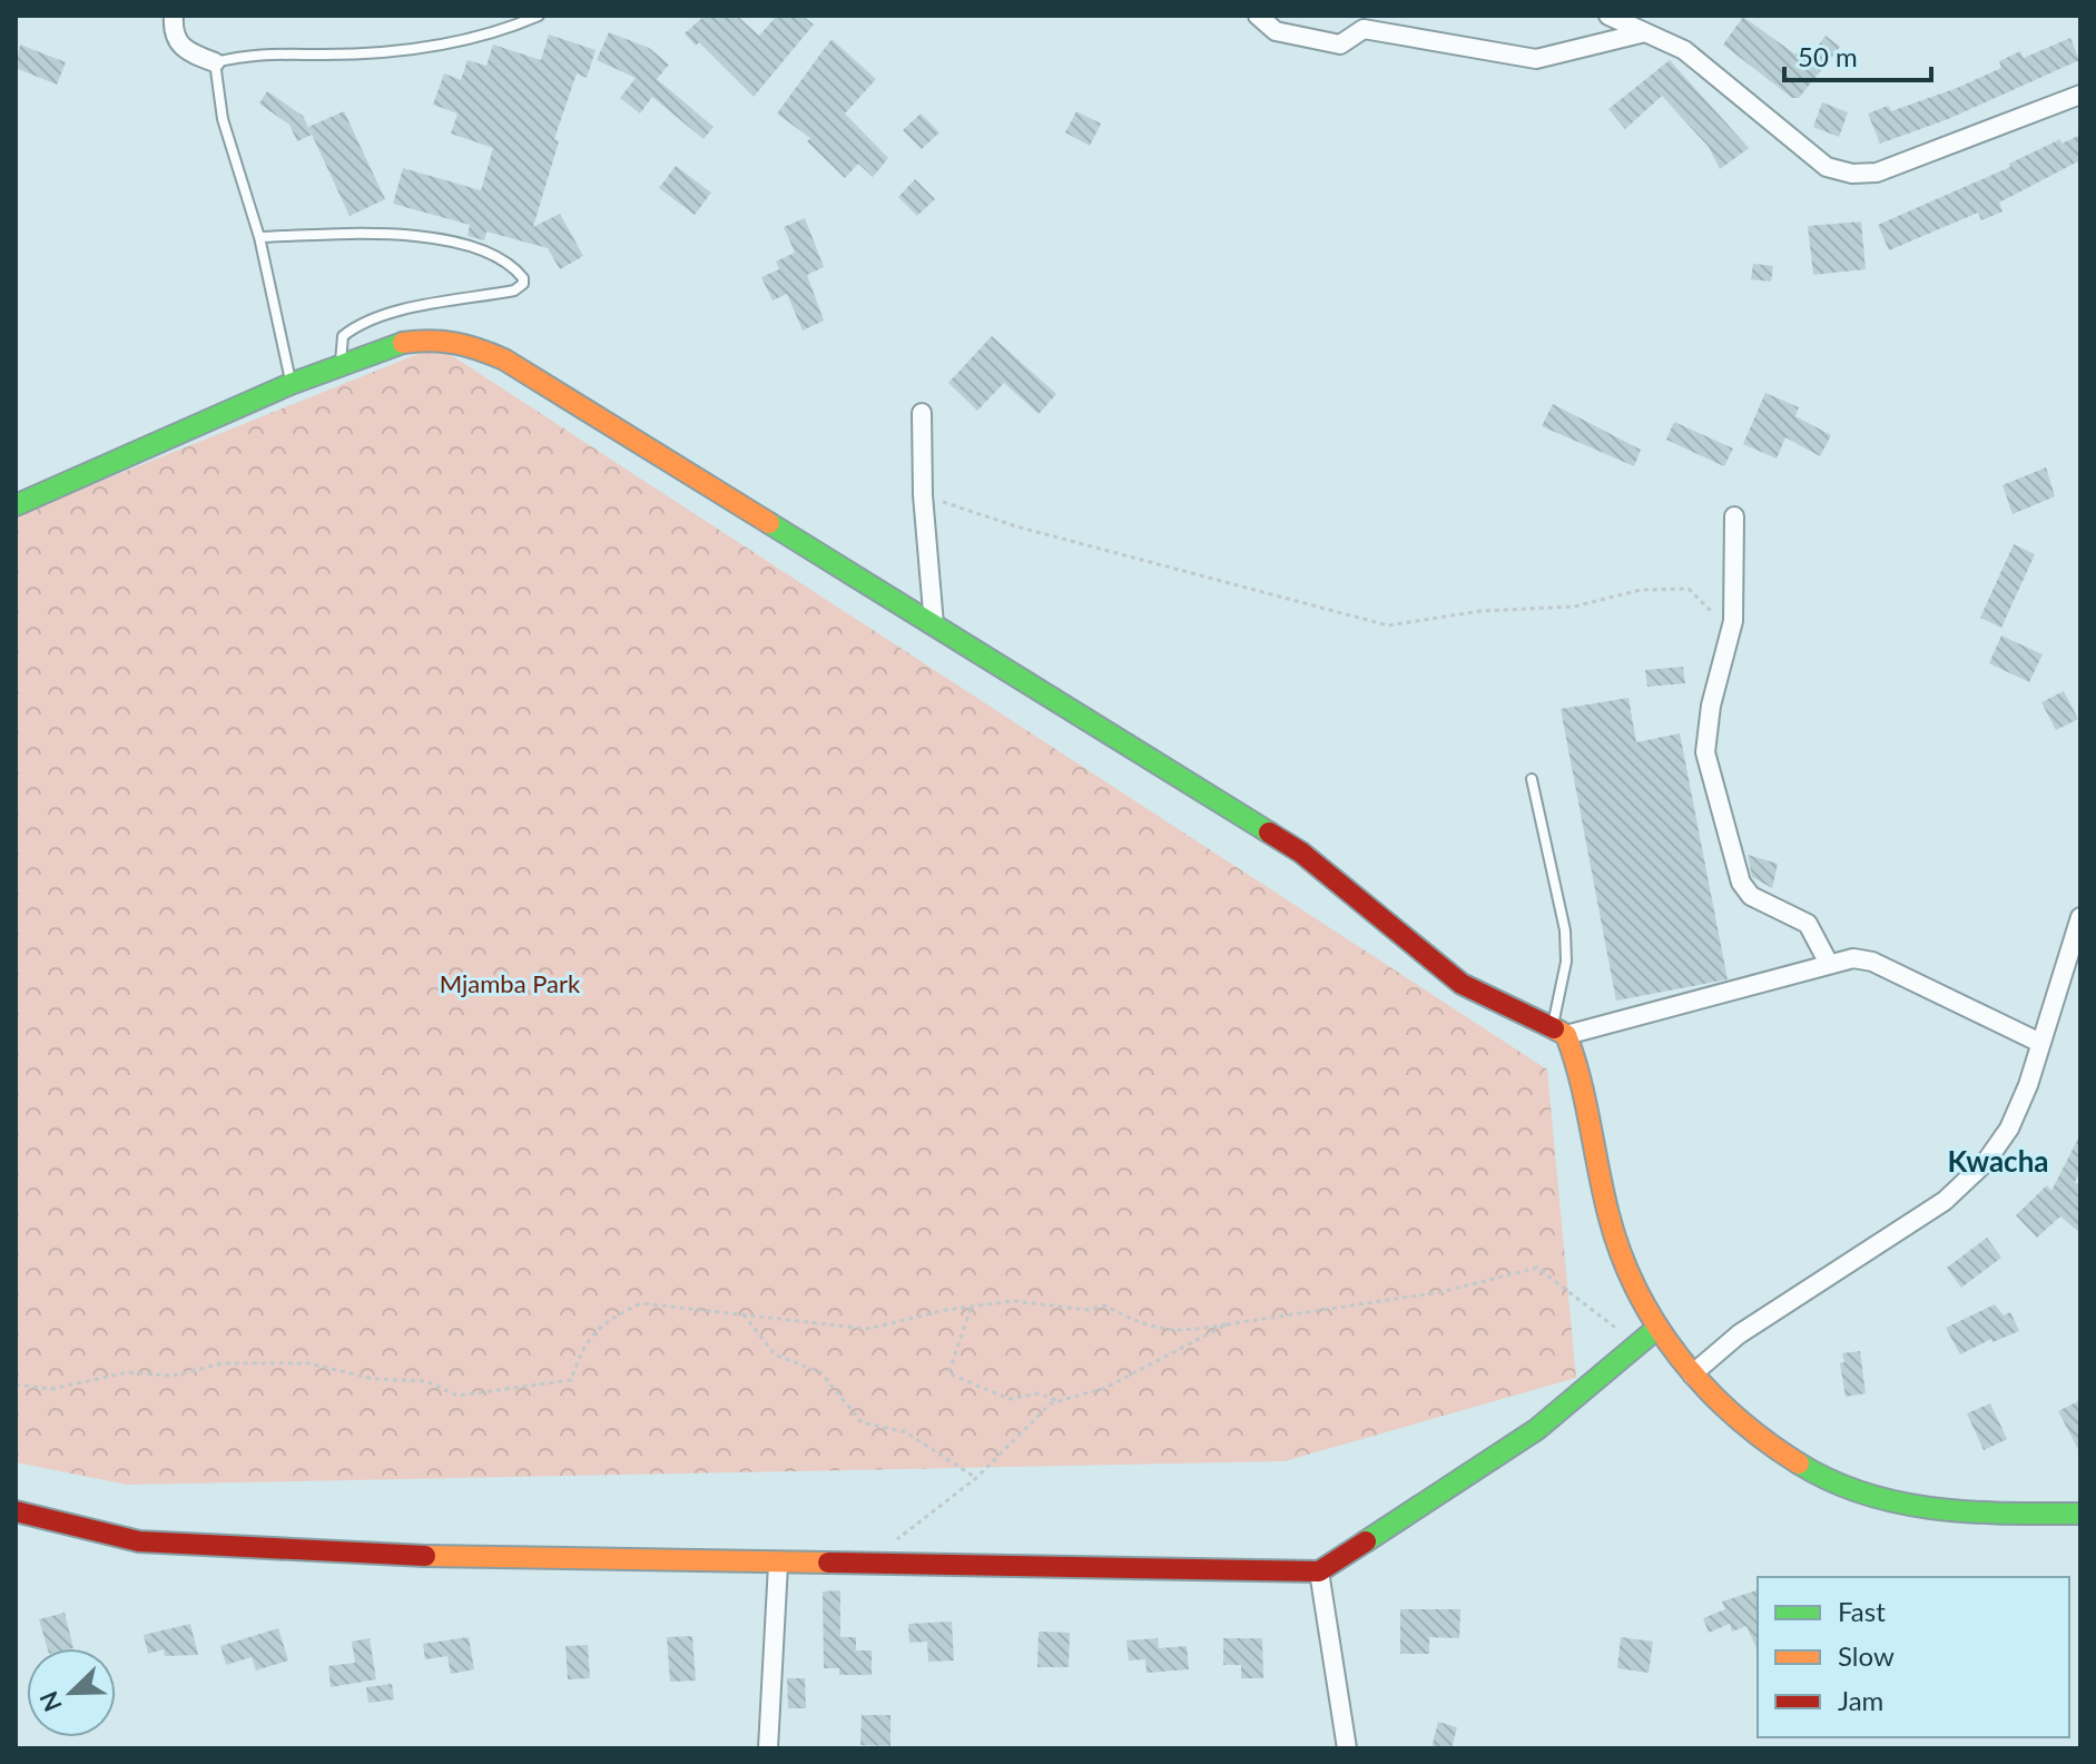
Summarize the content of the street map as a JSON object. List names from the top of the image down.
{
  "districts": ["Kwacha"],
  "parks": ["Mjamba Park"],
  "legend": ["Fast", "Slow", "Jam"],
  "scale_bar": "50 m",
  "north": "bottom left"
}
